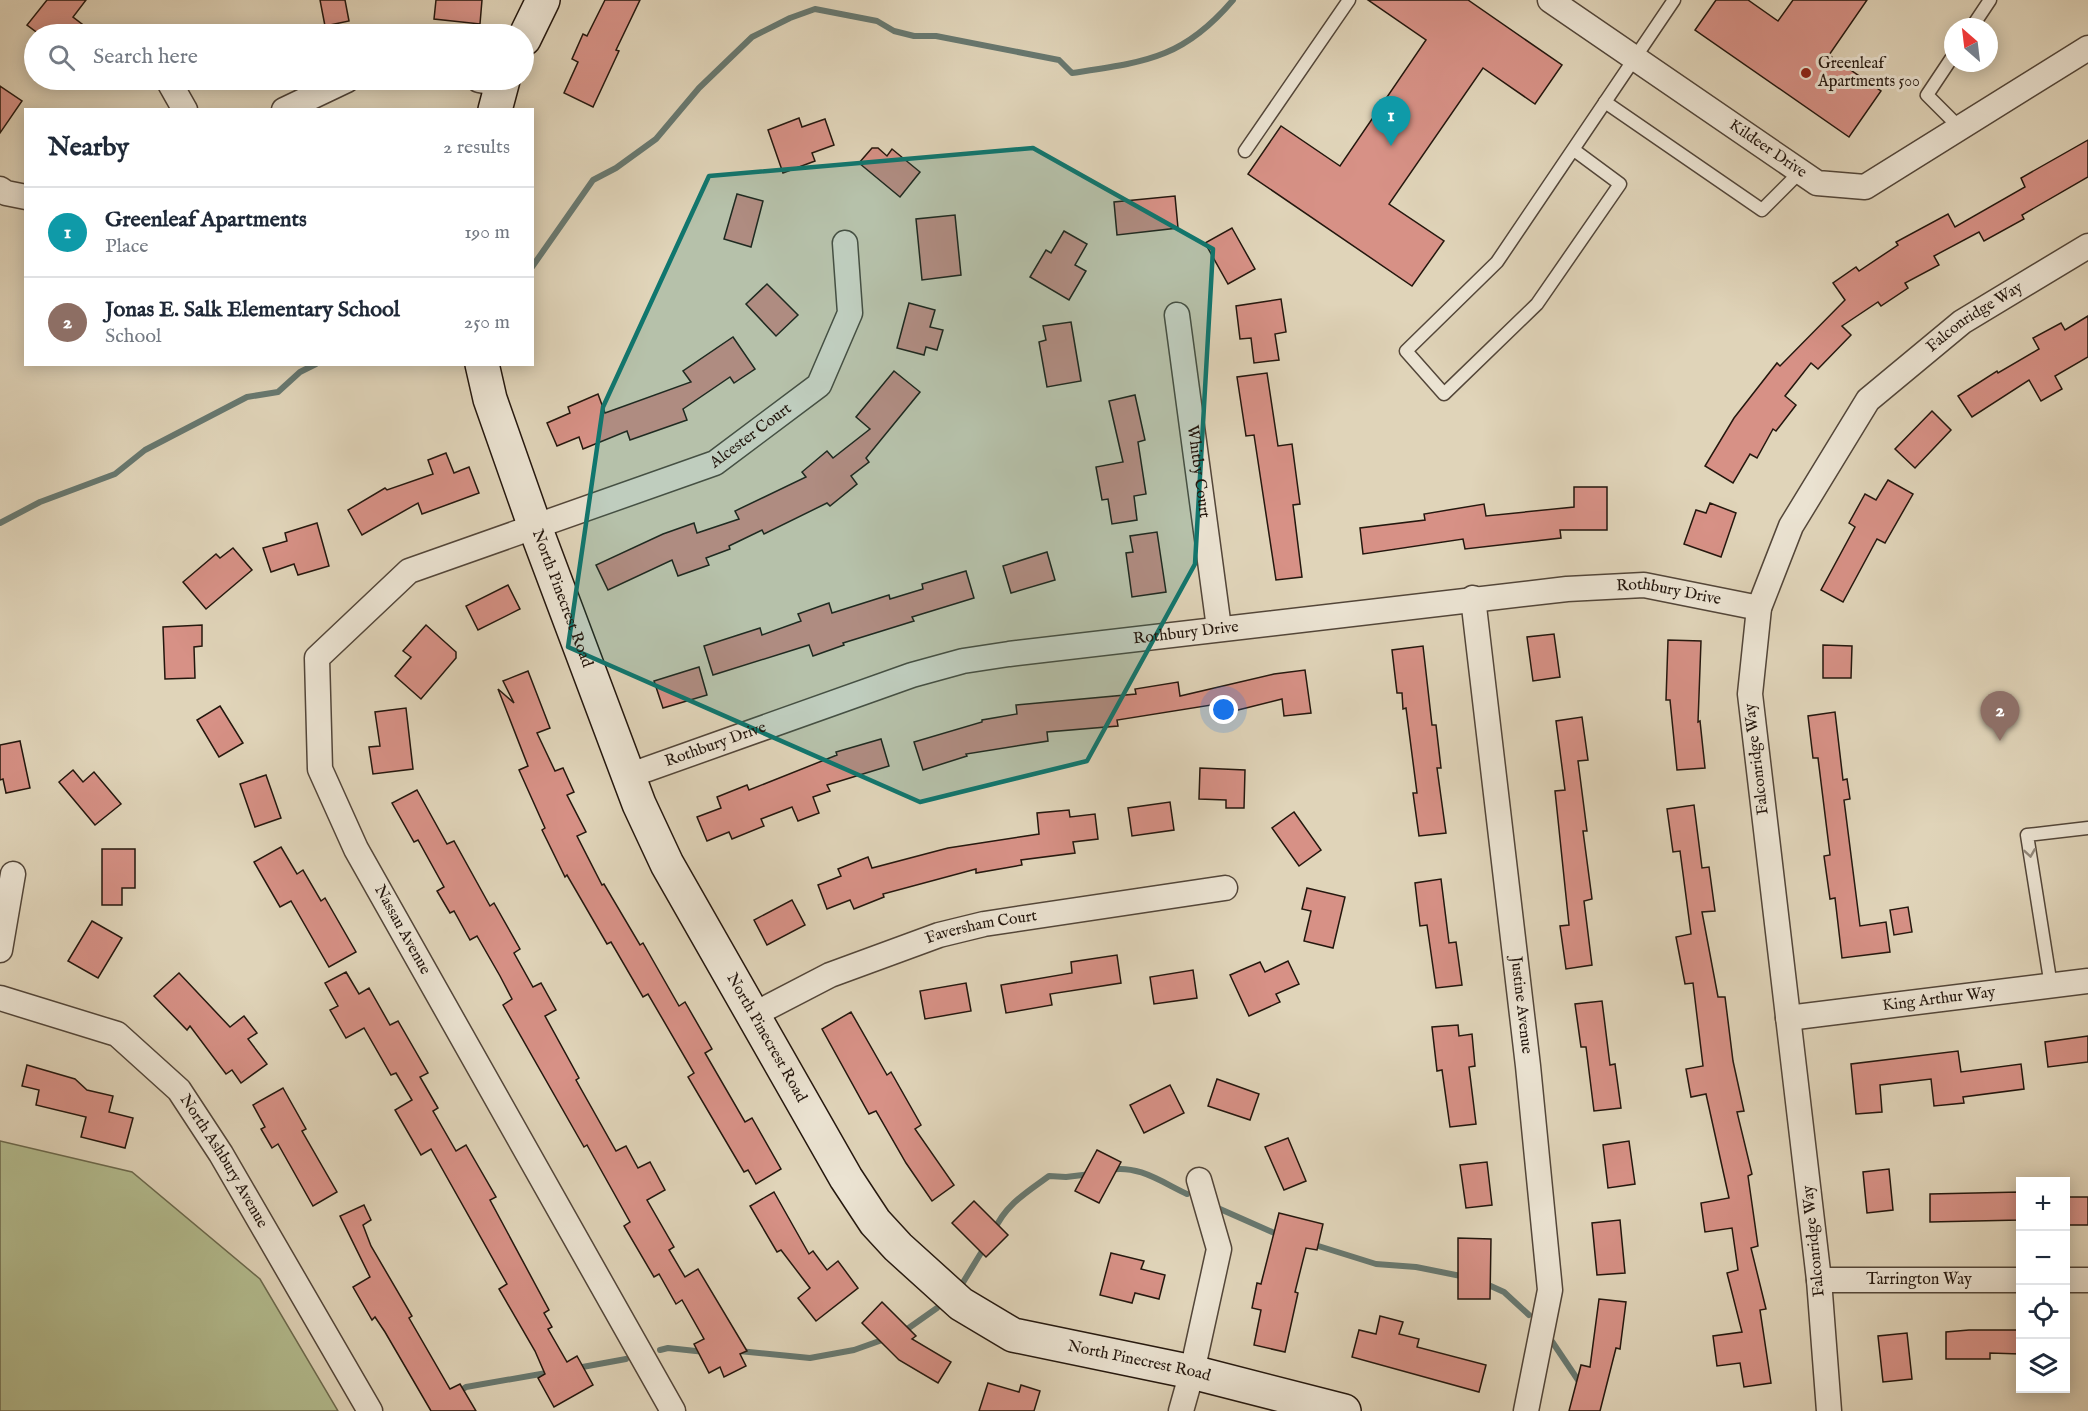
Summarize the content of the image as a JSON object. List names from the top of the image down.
{
  "streets": {
    "street": [
      "Kildeer Drive",
      "Falconridge Way",
      "Alcester Court",
      "Whitby Court",
      "Rothbury Drive",
      "North Pinecrest Road",
      "Faversham Court",
      "Nassau Avenue",
      "King Arthur Way",
      "Justine Avenue",
      "North Ashbury Avenue",
      "Tarrington Way"
    ]
  },
  "crossings": [
    ["Falconridge Way", "Rothbury Drive"],
    ["Falconridge Way", "King Arthur Way"],
    ["Falconridge Way", "Tarrington Way"],
    ["Alcester Court", "North Pinecrest Road"],
    ["Alcester Court", "Nassau Avenue"],
    ["Whitby Court", "Rothbury Drive"],
    ["Rothbury Drive", "North Pinecrest Road"],
    ["Rothbury Drive", "Justine Avenue"],
    ["North Pinecrest Road", "Faversham Court"],
    ["North Pinecrest Road", "Nassau Avenue"]
  ],
  "places": ["Greenleaf Apartments 500"],
  "north": "top left",
  "page": {
    "search": "Search here",
    "pins": ["1", "2"],
    "heading": ["Nearby", "2 results"],
    "list": [
      {
        "mark": "1",
        "name": "Greenleaf Apartments",
        "note": "Place",
        "value": "190 m"
      },
      {
        "mark": "2",
        "name": "Jonas E. Salk Elementary School",
        "note": "School",
        "value": "250 m"
      }
    ],
    "map_buttons": ["+", "−"]
  }
}
